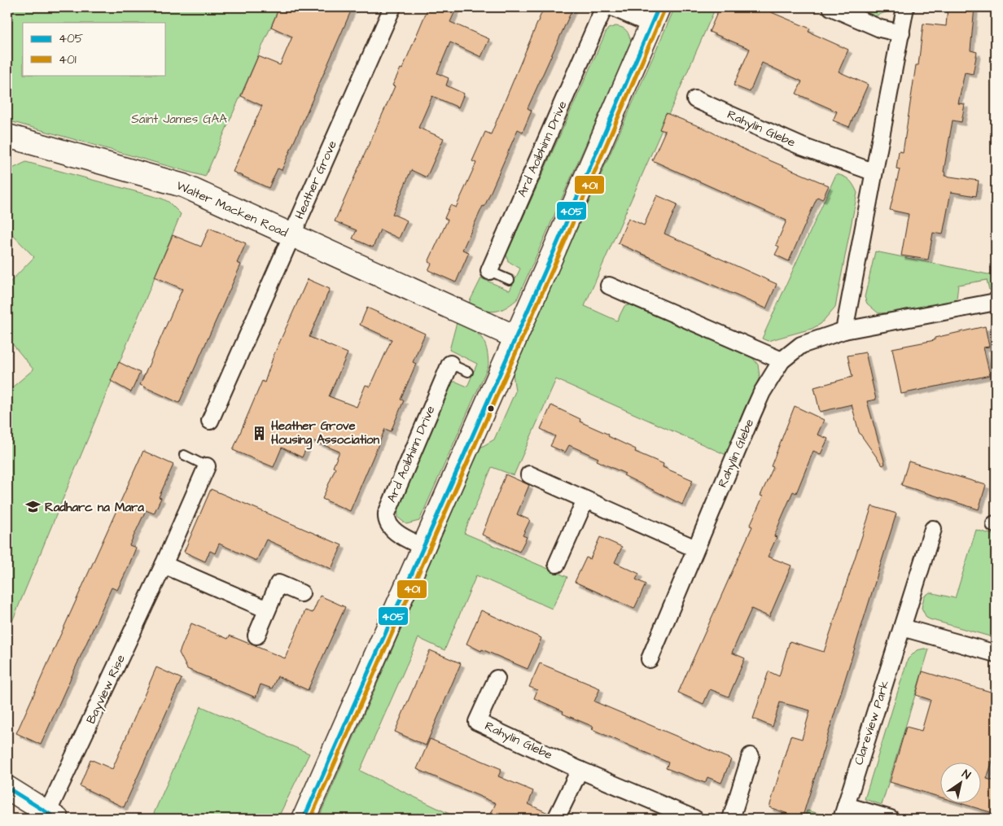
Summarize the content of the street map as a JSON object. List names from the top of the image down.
{
  "streets": {
    "main road": ["Walter Macken Road"],
    "street": [
      "Rahylin Glebe",
      "Ard Aoibhinn Drive",
      "Heather Grove",
      "Bayview Rise",
      "Clareview Park"
    ]
  },
  "crossings": [
    ["Heather Grove", "Walter Macken Road"]
  ],
  "parks": ["Saint James GAA"],
  "places": {
    "building": ["Heather Grove Housing Association"],
    "school or university": ["Radharc na Mara"]
  },
  "lines": ["transit line 405", "transit line 401"],
  "legend": ["405", "401"],
  "north": "top right"
}
